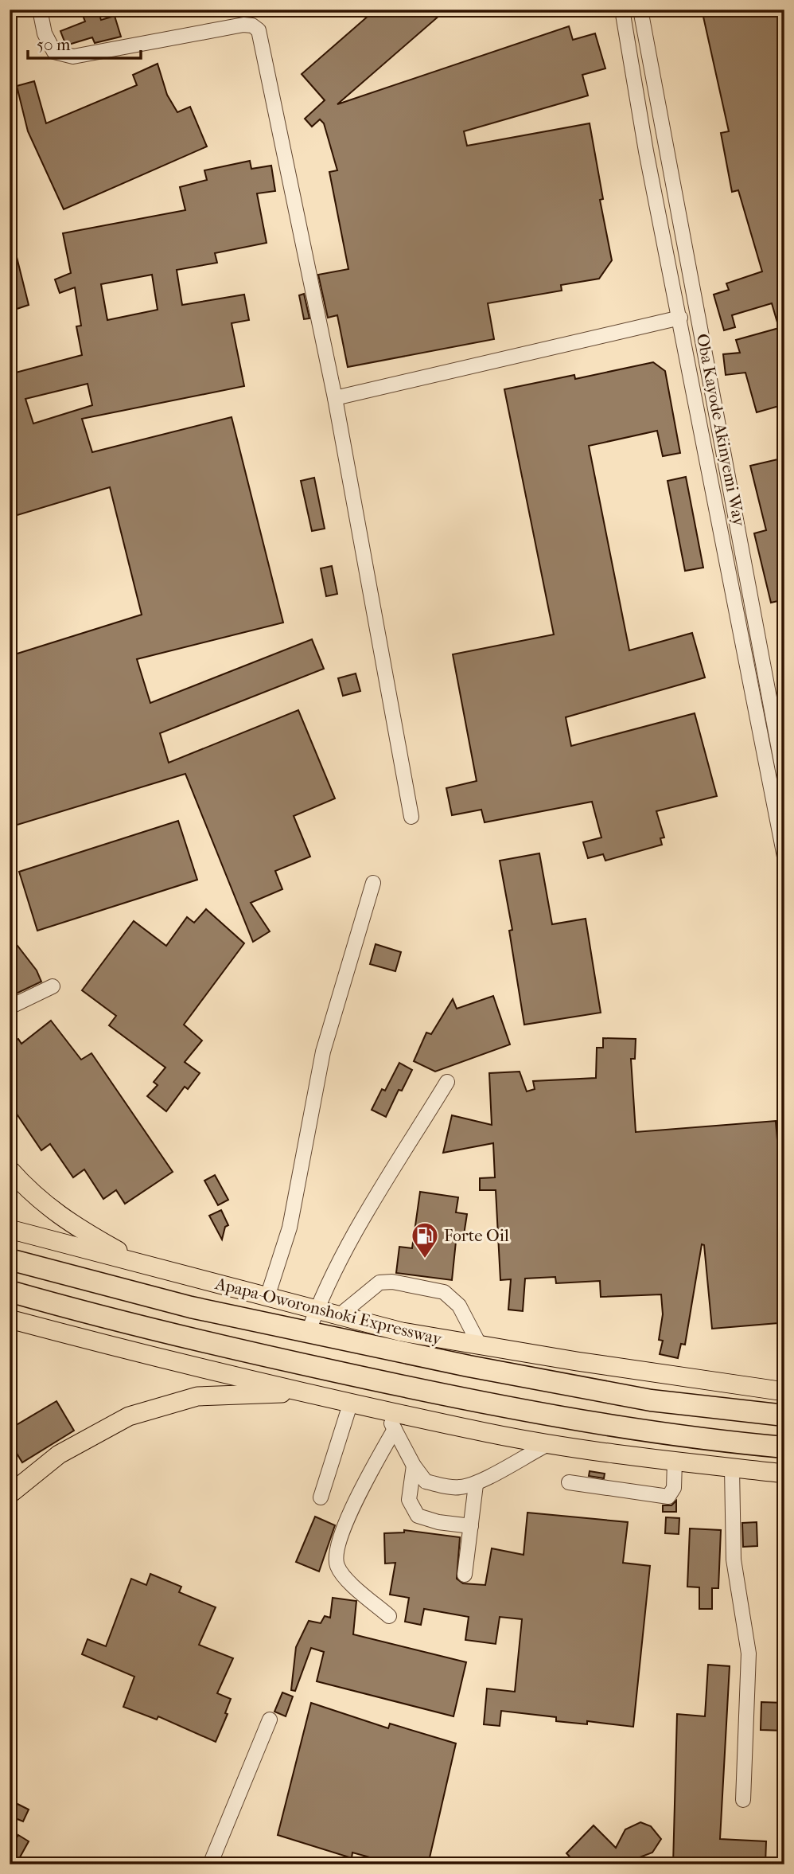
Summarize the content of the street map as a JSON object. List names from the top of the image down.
{
  "streets": {
    "highway": ["Apapa-Oworonshoki Expressway"],
    "street": ["Oba Kayode Akinyemi Way"]
  },
  "places": {
    "fuel station": ["Forte Oil"]
  },
  "scale_bar": "50 m"
}
